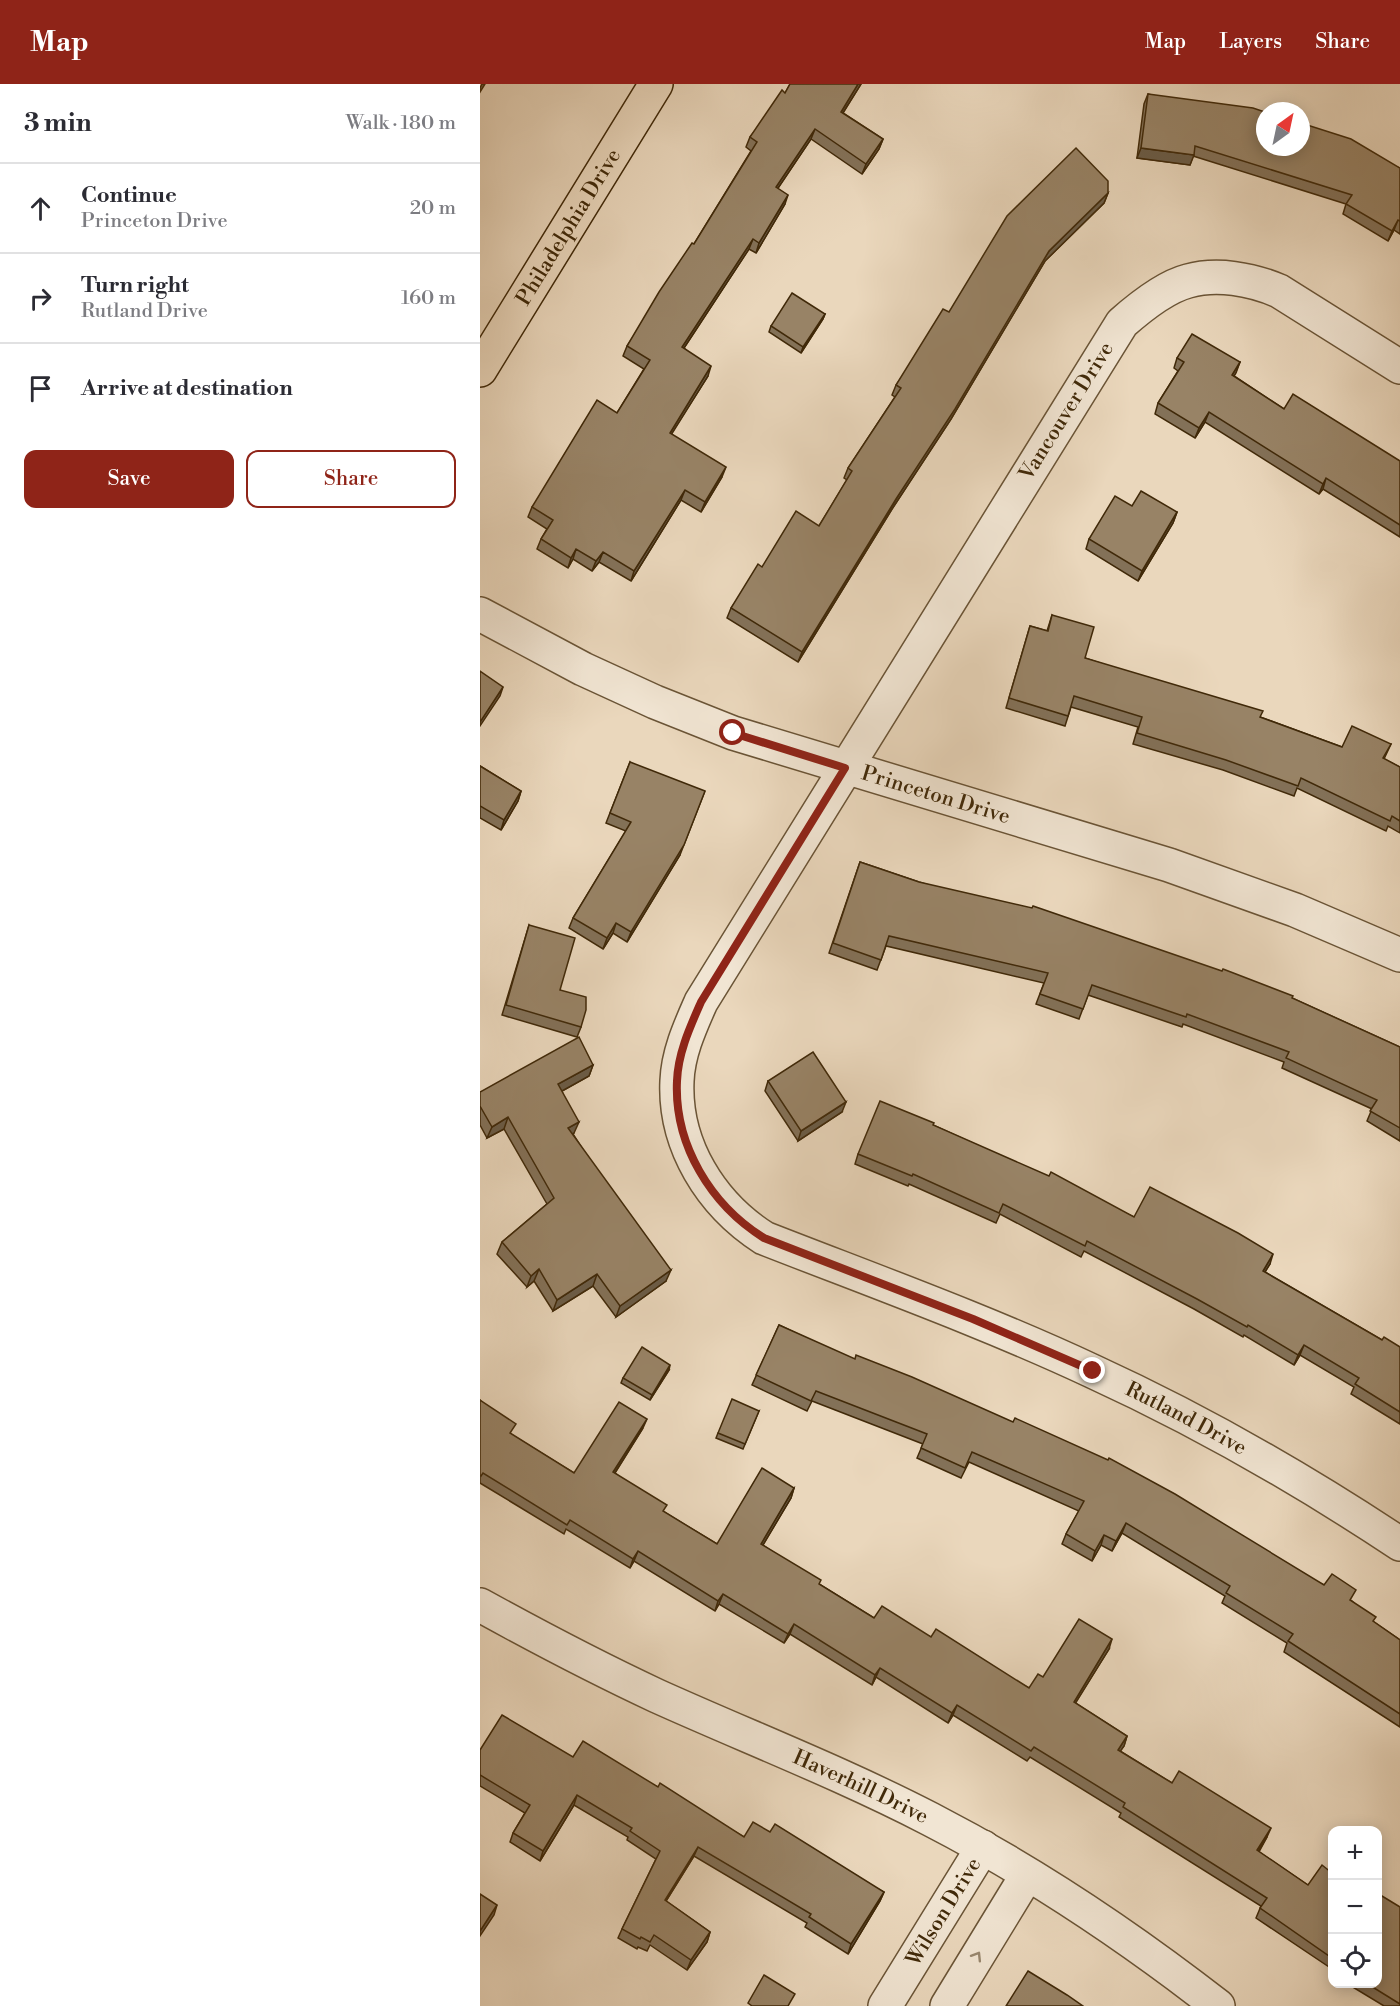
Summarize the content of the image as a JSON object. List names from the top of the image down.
{
  "streets": {
    "main road": ["Philadelphia Drive"],
    "street": [
      "Vancouver Drive",
      "Princeton Drive",
      "Rutland Drive",
      "Haverhill Drive",
      "Wilson Drive"
    ]
  },
  "crossings": [
    ["Vancouver Drive", "Princeton Drive"],
    ["Vancouver Drive", "Rutland Drive"],
    ["Princeton Drive", "Rutland Drive"],
    ["Haverhill Drive", "Wilson Drive"]
  ],
  "north": "top right",
  "page": {
    "header": "Map",
    "nav": ["Map", "Layers", "Share"],
    "heading": ["3 min", "Walk · 180 m"],
    "list": [
      ["Continue", "Princeton Drive", "20 m"],
      ["Turn right", "Rutland Drive", "160 m"],
      "Arrive at destination"
    ],
    "buttons": ["Save", "Share"],
    "map_buttons": ["+", "−"]
  }
}
